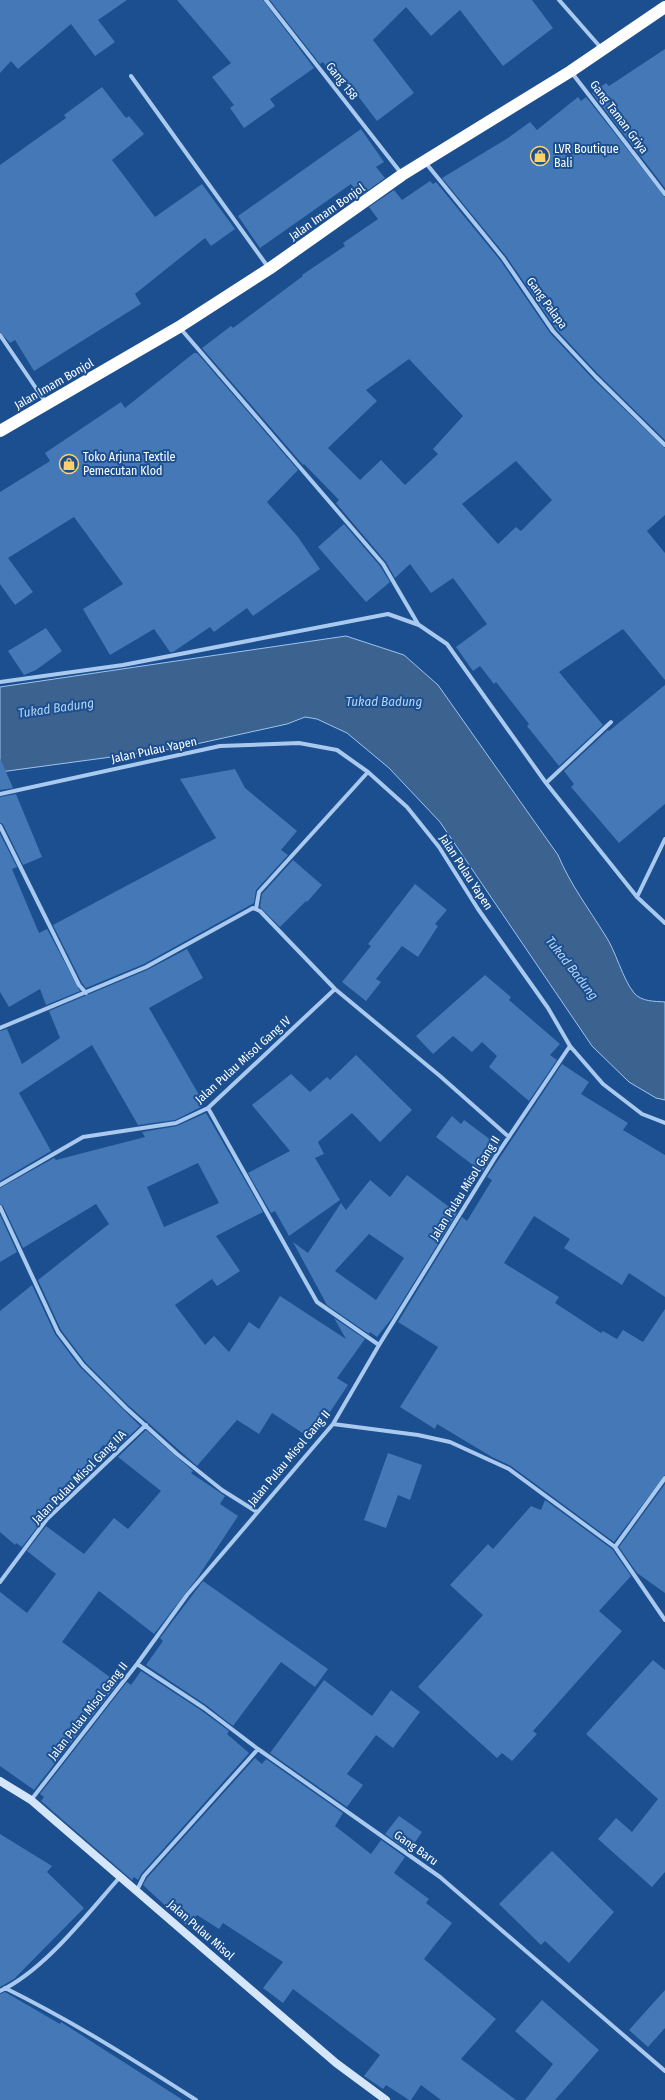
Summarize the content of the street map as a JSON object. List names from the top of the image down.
{
  "streets": {
    "highway": ["Jalan Imam Bonjol"],
    "street": [
      "Gang 158",
      "Gang Taman Griya",
      "Gang Palapa",
      "Jalan Pulau Yapen",
      "Jalan Pulau Misol Gang IV",
      "Jalan Pulau Misol Gang II",
      "Jalan Pulau Misol Gang IIA",
      "Gang Baru",
      "Jalan Pulau Misol"
    ]
  },
  "crossings": [
    ["Gang 158", "Jalan Imam Bonjol"],
    ["Gang Taman Griya", "Jalan Imam Bonjol"],
    ["Jalan Imam Bonjol", "Gang Palapa"],
    ["Jalan Pulau Yapen", "Jalan Pulau Misol Gang II"],
    ["Jalan Pulau Misol Gang II", "Gang Baru"],
    ["Jalan Pulau Misol Gang II", "Jalan Pulau Misol"]
  ],
  "water": ["Tukad Badung"],
  "places": {
    "shop": ["LVR Boutique Bali", "Toko Arjuna Textile Pemecutan Klod"]
  }
}
